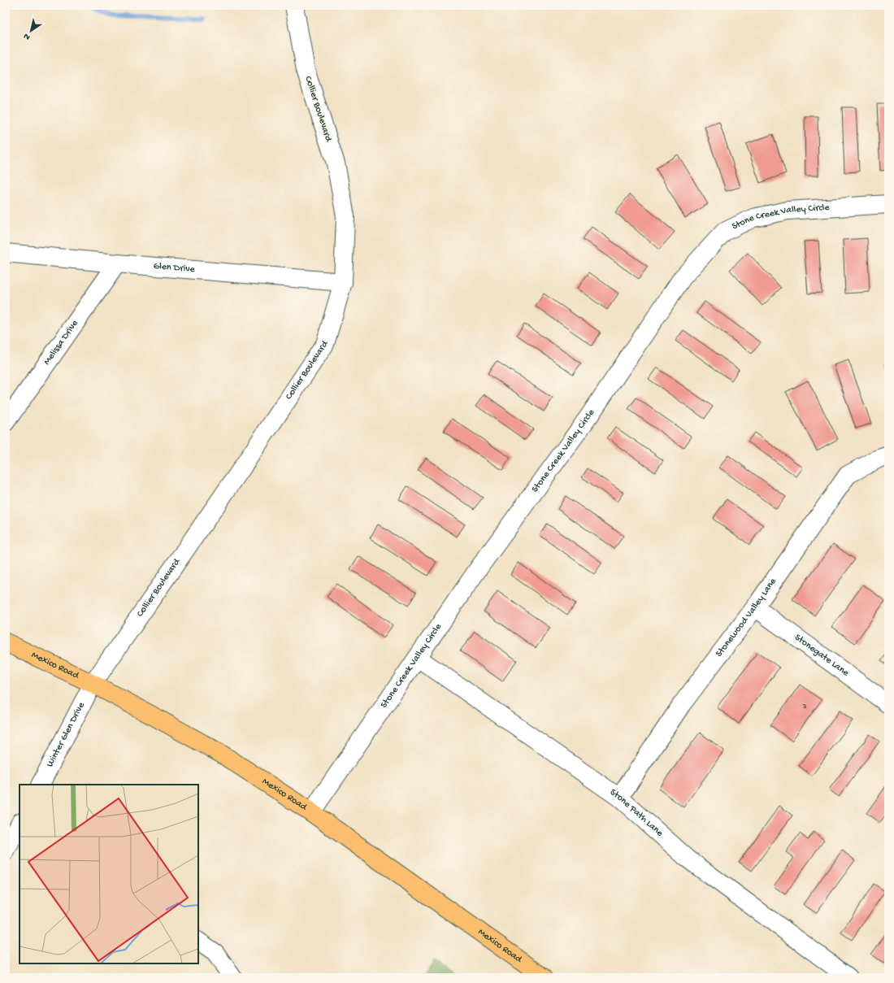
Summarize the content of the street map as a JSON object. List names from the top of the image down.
{
  "streets": {
    "main road": ["Mexico Road"],
    "street": [
      "Collier Boulevard",
      "Stone Creek Valley Circle",
      "Glen Drive",
      "Melissa Drive",
      "Stonewood Valley Lane",
      "Stonegate Lane",
      "Winter Glen Drive",
      "Stone Path Lane"
    ]
  },
  "crossings": [
    ["Collier Boulevard", "Glen Drive"],
    ["Collier Boulevard", "Mexico Road"],
    ["Collier Boulevard", "Winter Glen Drive"],
    ["Stone Creek Valley Circle", "Mexico Road"],
    ["Stone Creek Valley Circle", "Stone Path Lane"],
    ["Glen Drive", "Melissa Drive"],
    ["Stonewood Valley Lane", "Stonegate Lane"],
    ["Stonewood Valley Lane", "Stone Path Lane"],
    ["Mexico Road", "Winter Glen Drive"]
  ],
  "house_numbers": ["3"],
  "north": "bottom left"
}
